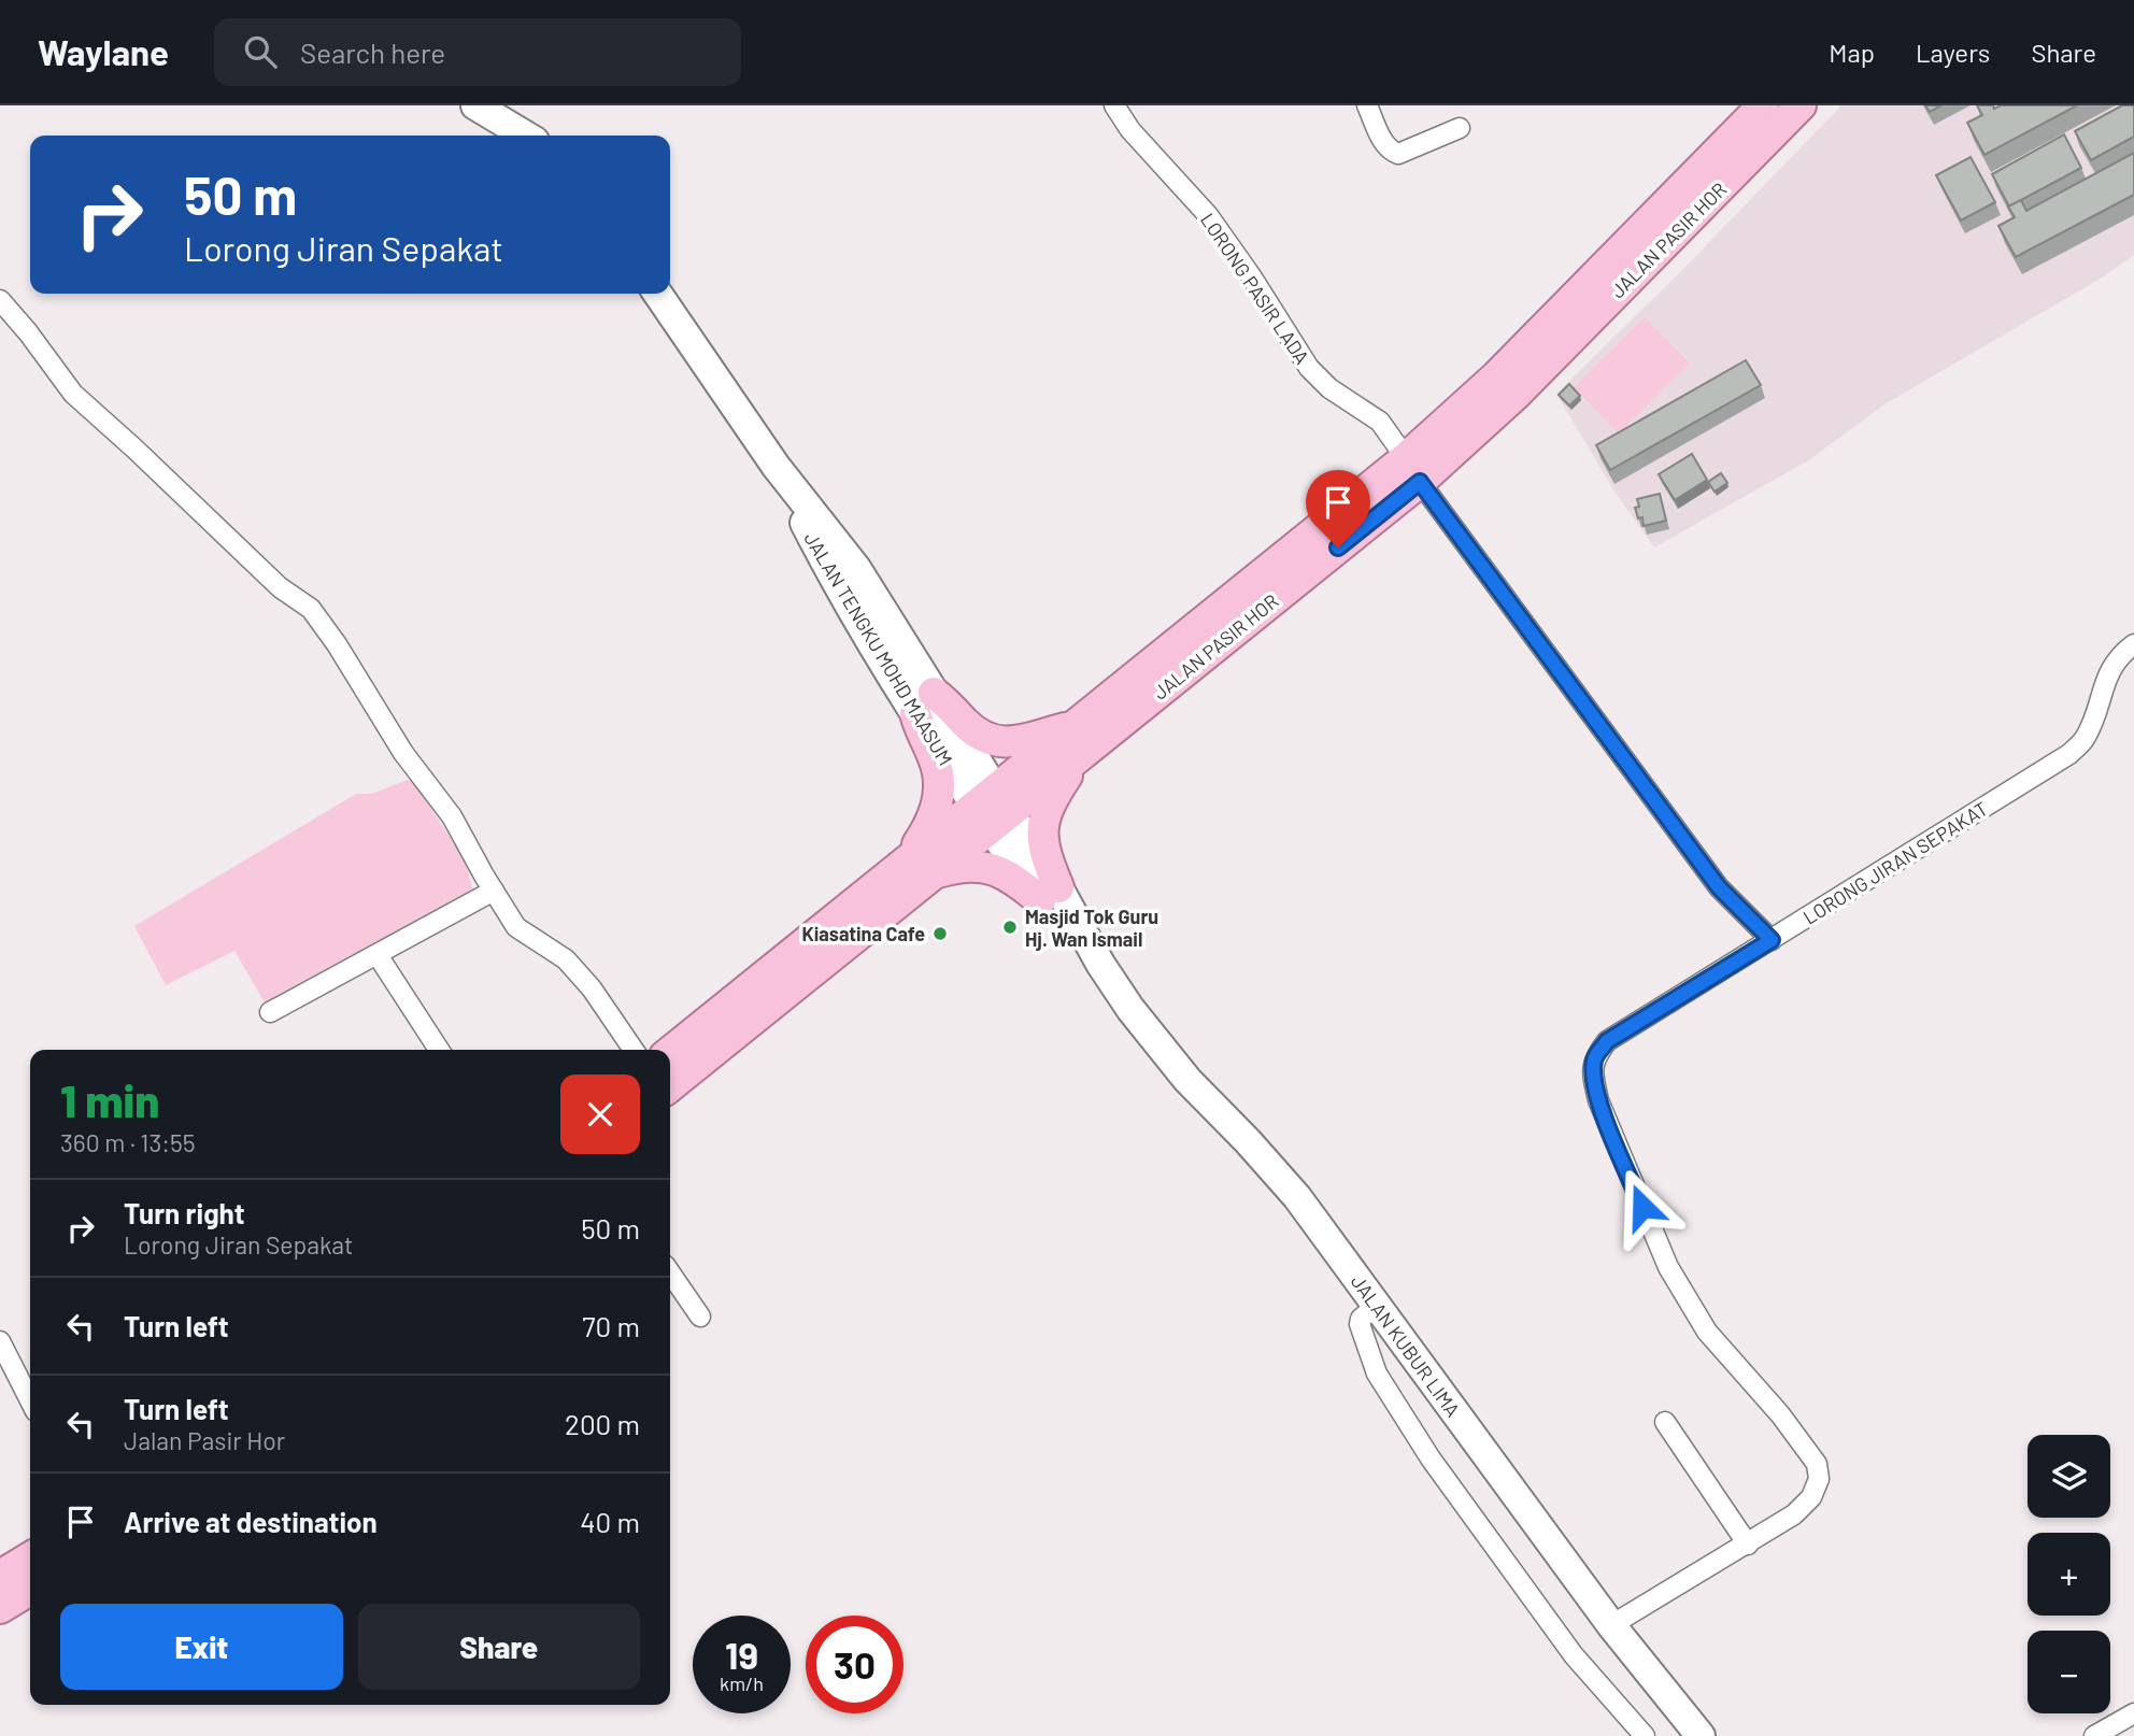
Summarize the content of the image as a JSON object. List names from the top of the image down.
{
  "streets": {
    "main road": ["JALAN PASIR HOR", "JALAN TENGKU MOHD MAASUM", "JALAN KUBUR LIMA"],
    "street": ["LORONG PASIR LADA", "LORONG JIRAN SEPAKAT"]
  },
  "crossings": [
    ["JALAN PASIR HOR", "LORONG PASIR LADA"],
    ["JALAN PASIR HOR", "JALAN TENGKU MOHD MAASUM"],
    ["JALAN PASIR HOR", "JALAN KUBUR LIMA"],
    ["LORONG PASIR LADA", "LORONG JIRAN SEPAKAT"],
    ["JALAN TENGKU MOHD MAASUM", "JALAN KUBUR LIMA"],
    ["LORONG JIRAN SEPAKAT", "JALAN KUBUR LIMA"]
  ],
  "places": ["Masjid Tok Guru Hj. Wan Ismail", "Kiasatina Cafe"],
  "page": {
    "header": "Waylane",
    "search": "Search here",
    "nav": ["Map", "Layers", "Share"],
    "turn": ["50 m", "Lorong Jiran Sepakat"],
    "heading": ["1 min", "360 m · 13:55"],
    "list": [
      {
        "name": "Turn right",
        "note": "Lorong Jiran Sepakat",
        "value": "50 m"
      },
      {
        "name": "Turn left",
        "value": "70 m"
      },
      {
        "name": "Turn left",
        "note": "Jalan Pasir Hor",
        "value": "200 m"
      },
      {
        "name": "Arrive at destination",
        "value": "40 m"
      }
    ],
    "map_buttons": ["+", "−"],
    "buttons": ["Exit", "Share"],
    "speed": "19 km/h",
    "limit": "30"
  }
}
